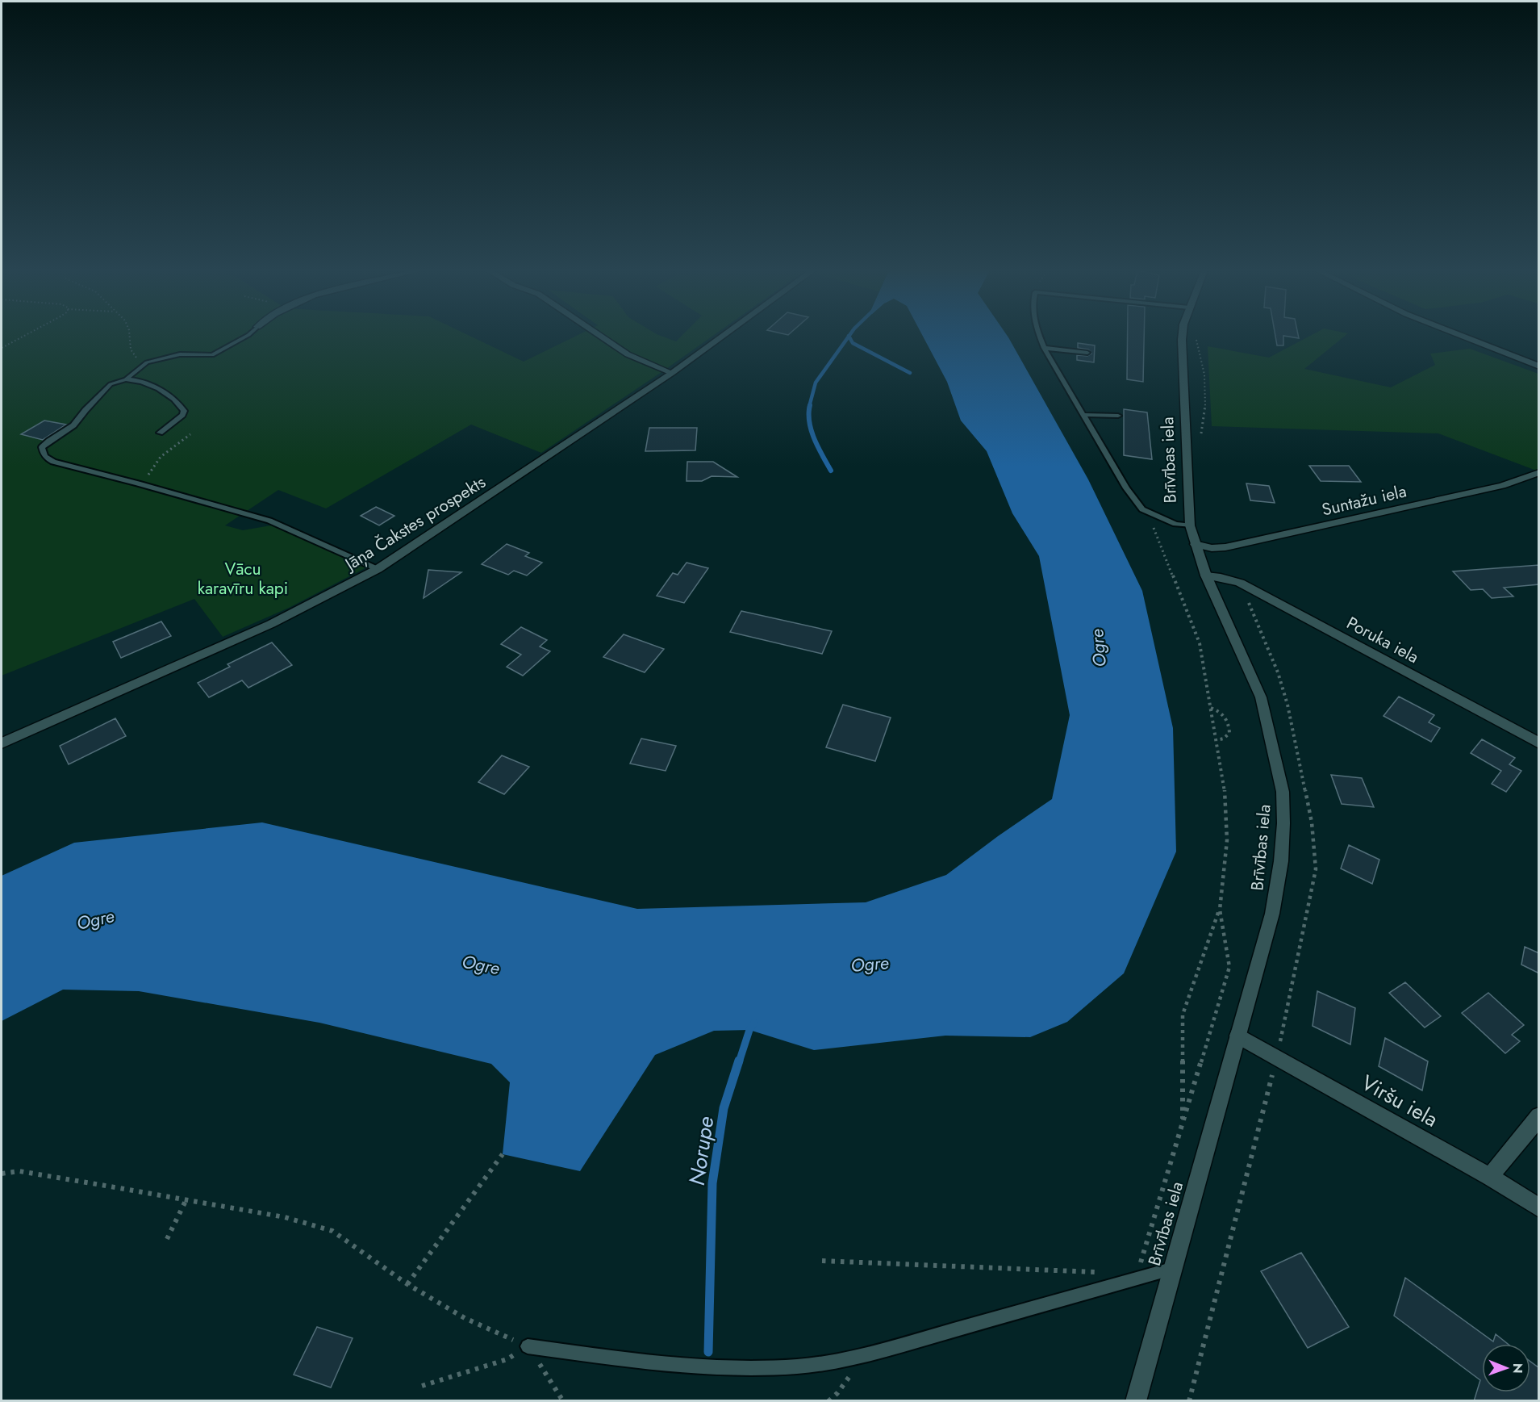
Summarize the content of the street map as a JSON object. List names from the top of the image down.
{
  "streets": {
    "street": [
      "Brīvības iela",
      "Suntažu iela",
      "Jāņa Čakstes prospekts",
      "Poruka iela",
      "Viršu iela"
    ]
  },
  "crossings": [
    ["Brīvības iela", "Suntažu iela"],
    ["Brīvības iela", "Poruka iela"],
    ["Brīvības iela", "Viršu iela"]
  ],
  "water": ["Ogre", "Norupe"],
  "parks": ["Vācu karavīru kapi"],
  "north": "right"
}
